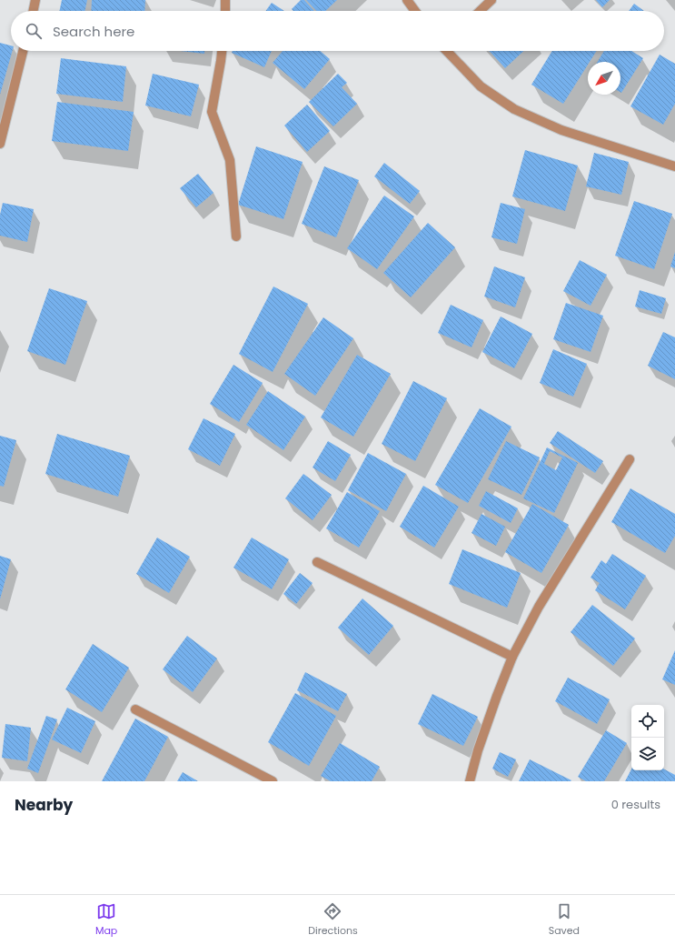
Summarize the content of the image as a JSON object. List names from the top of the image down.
{
  "north": "bottom left",
  "page": {
    "search": "Search here",
    "heading": ["Nearby", "0 results"],
    "nav": ["Map", "Directions", "Saved"]
  }
}
